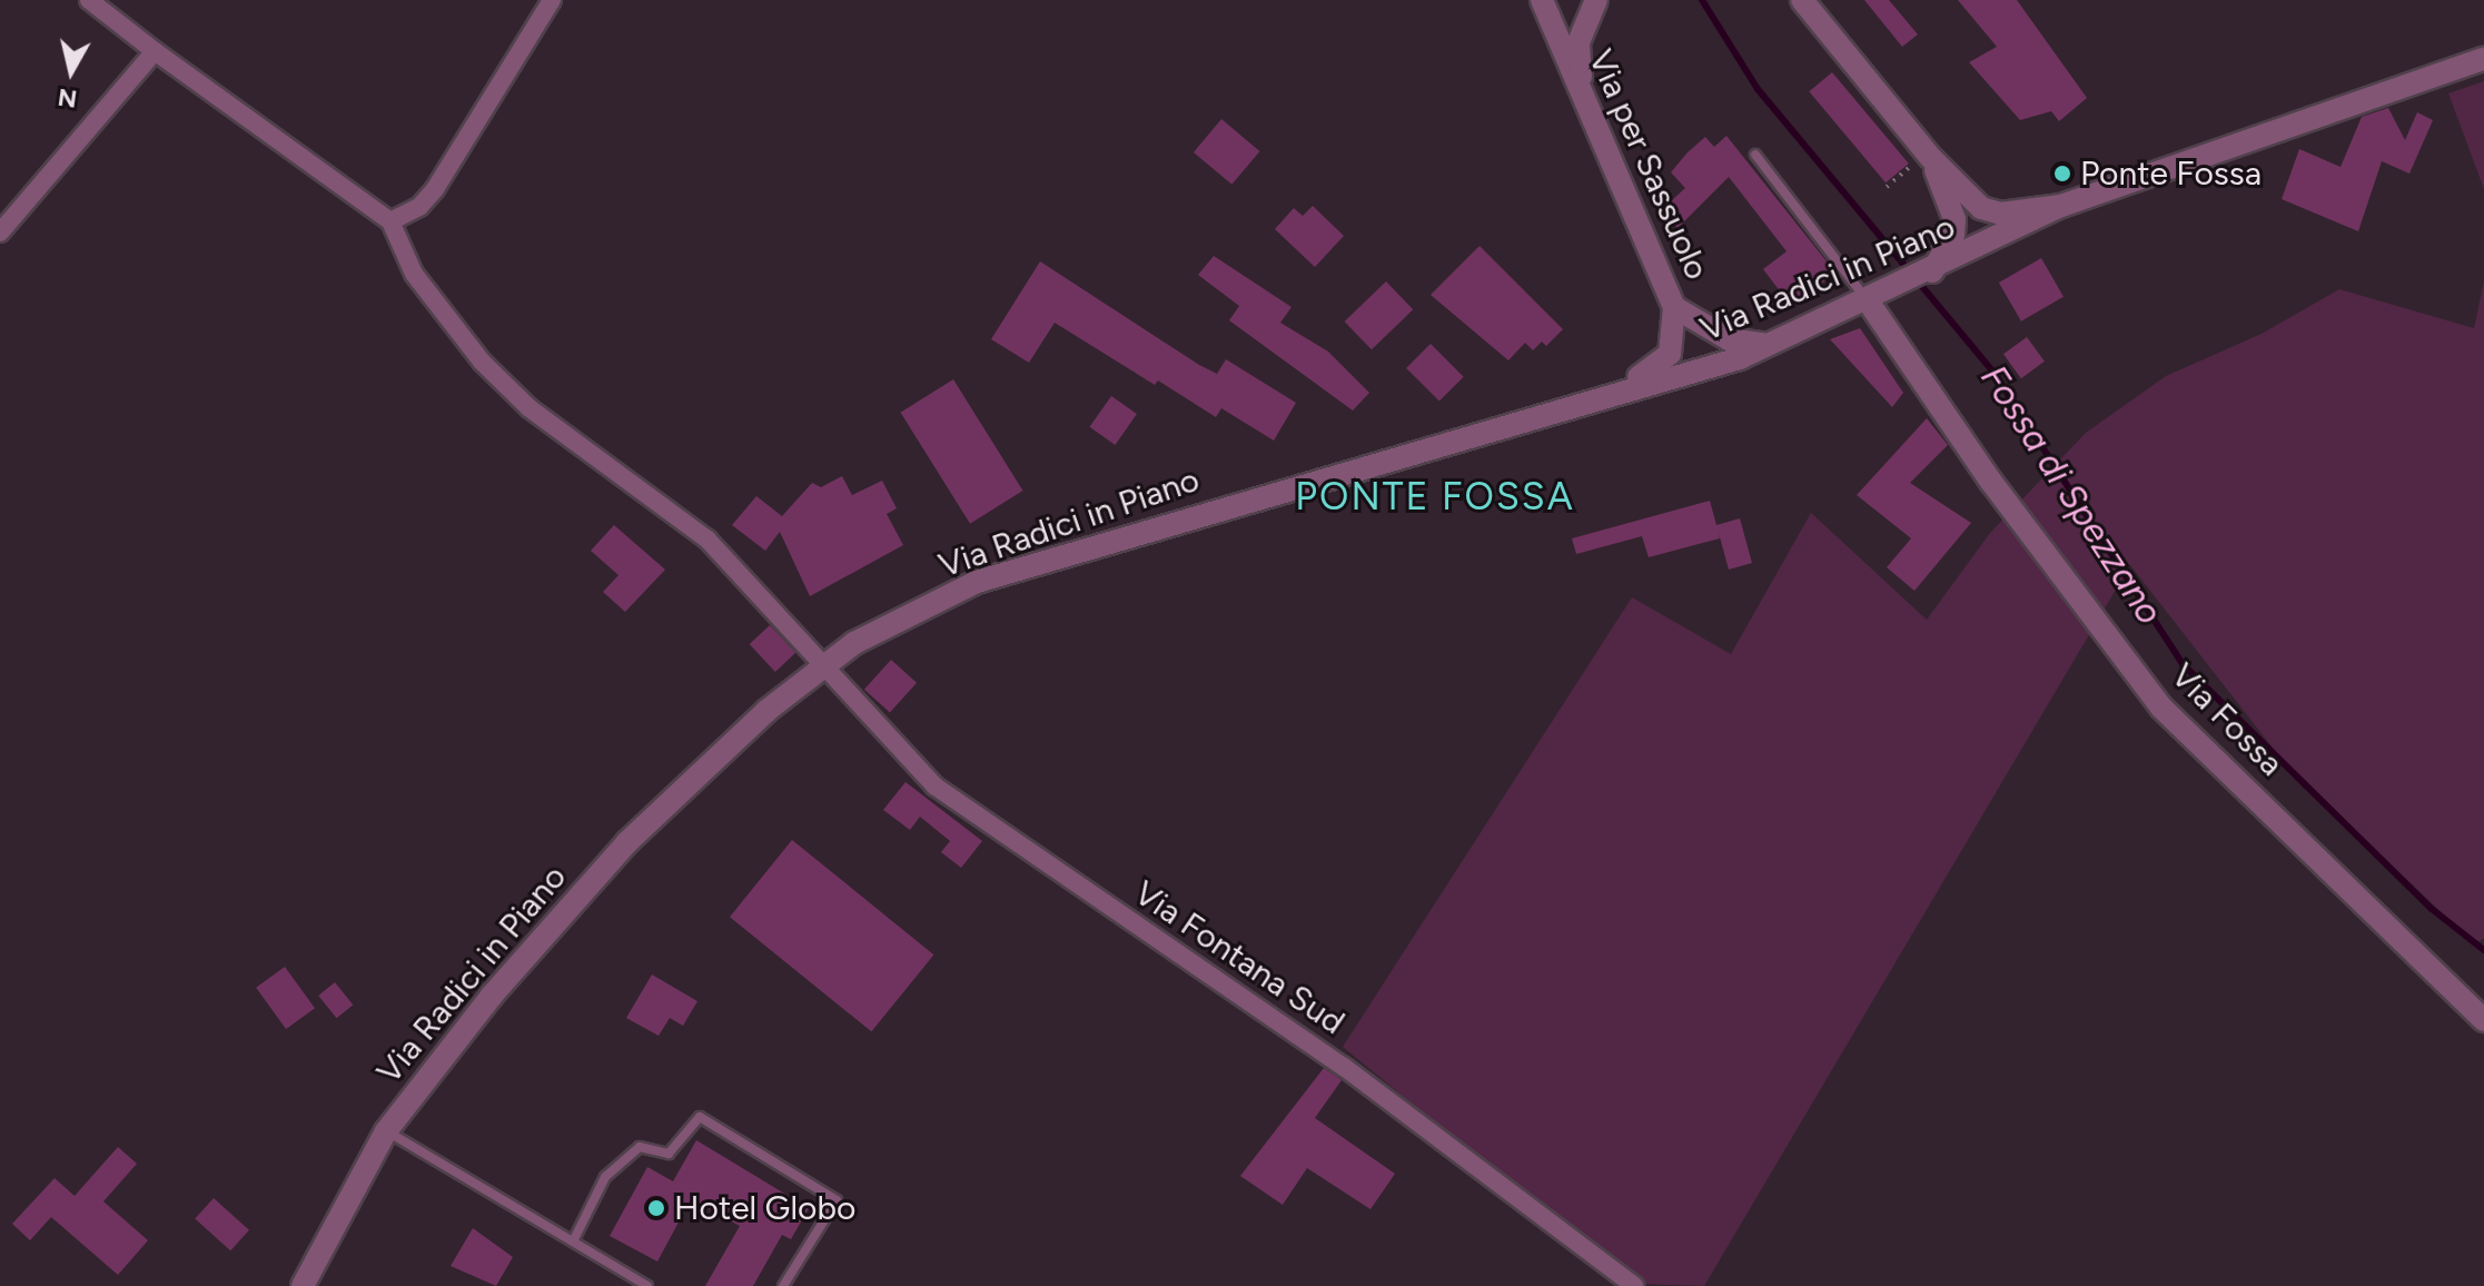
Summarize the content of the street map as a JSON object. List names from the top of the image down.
{
  "streets": {
    "street": [
      "Via per Sassuolo",
      "Via Radici in Piano",
      "Via Fossa",
      "Via Fontana Sud"
    ]
  },
  "crossings": [
    ["Via Radici in Piano", "Via Fossa"],
    ["Via Radici in Piano", "Via Fontana Sud"]
  ],
  "districts": ["PONTE FOSSA"],
  "water": ["Fossa di Spezzano"],
  "places": ["Ponte Fossa", "Hotel Globo"],
  "north": "bottom"
}
